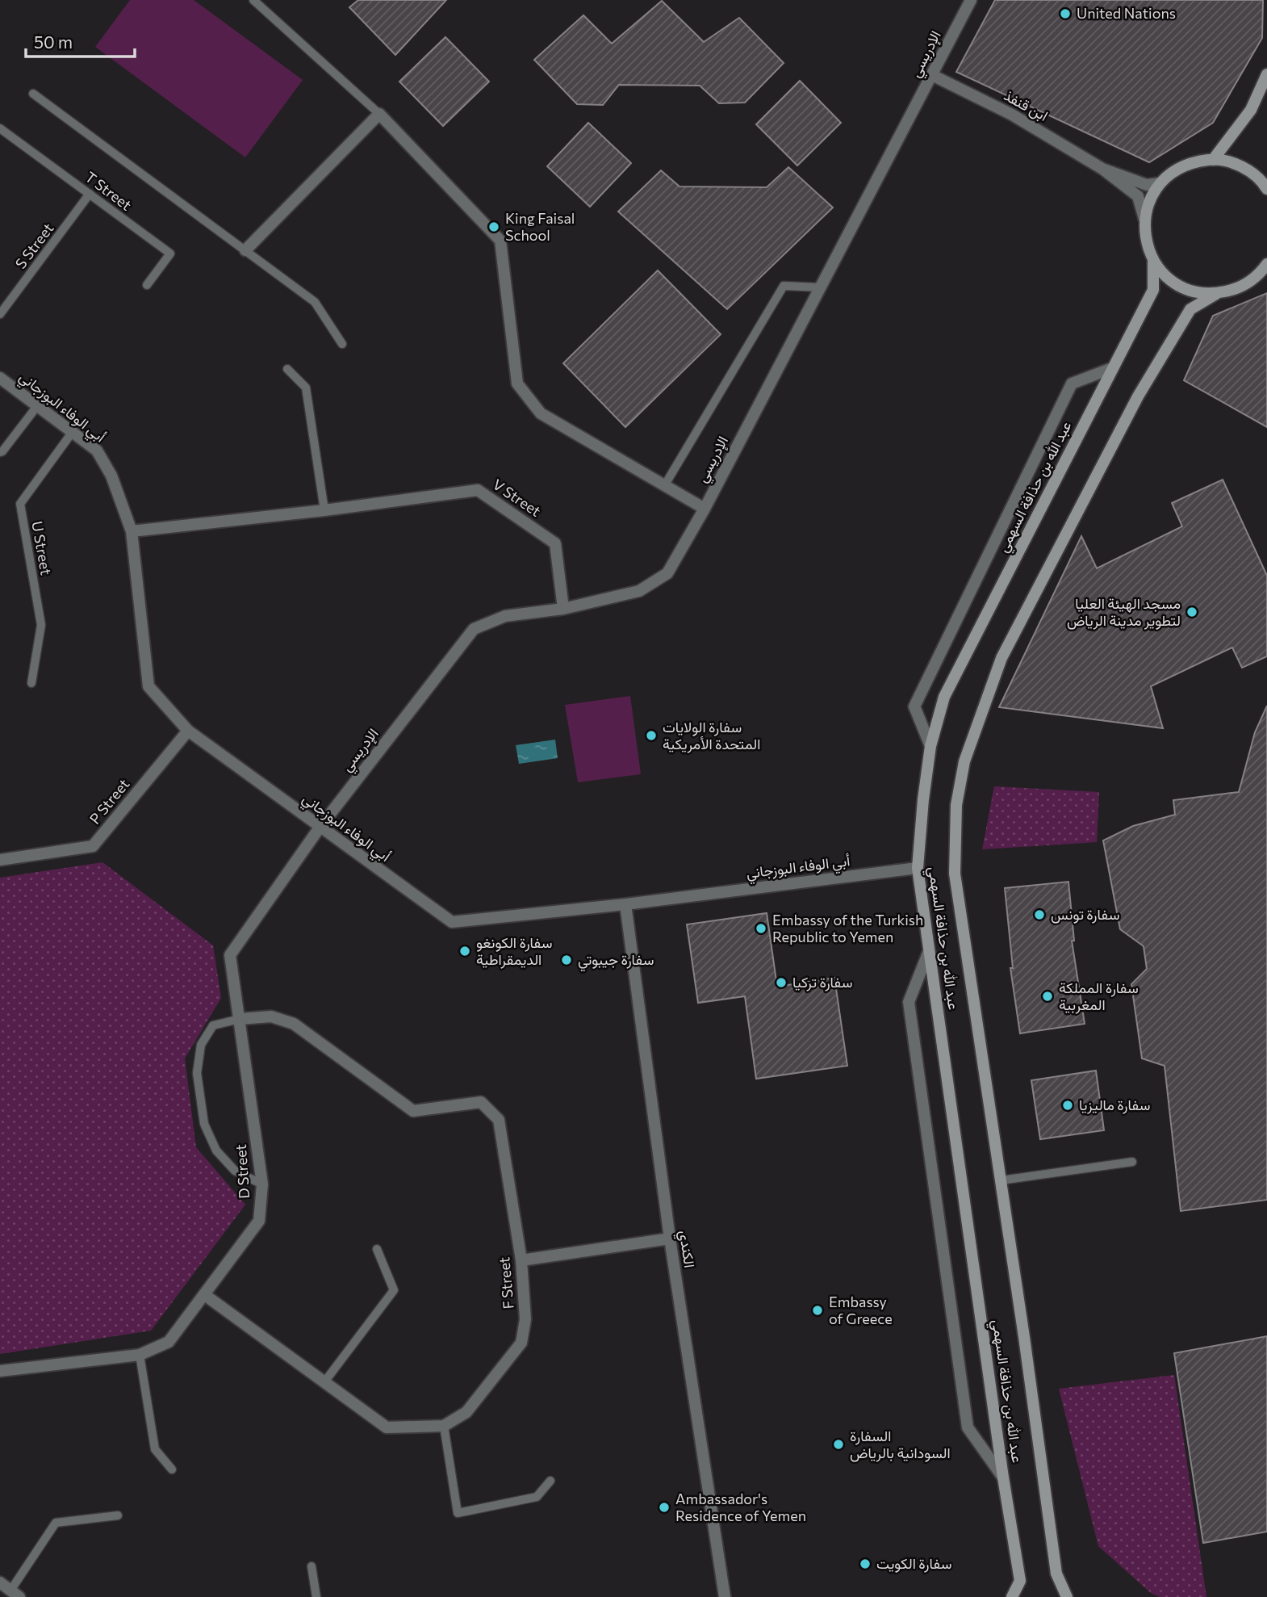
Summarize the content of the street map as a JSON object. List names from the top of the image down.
{
  "streets": {
    "street": [
      "الإدريسي",
      "ابن قنفذ",
      "أبي الوفاء البوزجاني",
      "عبد الله بن حذافة السهمي",
      "V Street",
      "P Street",
      "D Street",
      "الكندي",
      "F Street"
    ],
    "lane": ["T Street", "S Street", "U Street"]
  },
  "crossings": [
    ["الإدريسي", "ابن قنفذ"],
    ["الإدريسي", "أبي الوفاء البوزجاني"],
    ["الإدريسي", "V Street"],
    ["الإدريسي", "D Street"],
    ["T Street", "S Street"],
    ["أبي الوفاء البوزجاني", "عبد الله بن حذافة السهمي"],
    ["أبي الوفاء البوزجاني", "V Street"],
    ["أبي الوفاء البوزجاني", "U Street"],
    ["أبي الوفاء البوزجاني", "P Street"],
    ["أبي الوفاء البوزجاني", "D Street"],
    ["أبي الوفاء البوزجاني", "الكندي"],
    ["D Street", "F Street"]
  ],
  "places": [
    "United Nations",
    "King Faisal School",
    "مسجد الهيئة العليا لتطوير مدينة الرياض",
    "سفارة الولايات المتحدة الأمريكية",
    "سفارة تونس",
    "Embassy of the Turkish Republic to Yemen",
    "سفارة الكونغو الديمقراطية",
    "سفارة جيبوتي",
    "سفارة تركيا",
    "سفارة المملكة المغربية",
    "سفارة ماليزيا",
    "Embassy of Greece",
    "السفارة السودانية بالرياض",
    "Ambassador's Residence of Yemen",
    "سفارة الكويت"
  ],
  "scale_bar": "50 m"
}
